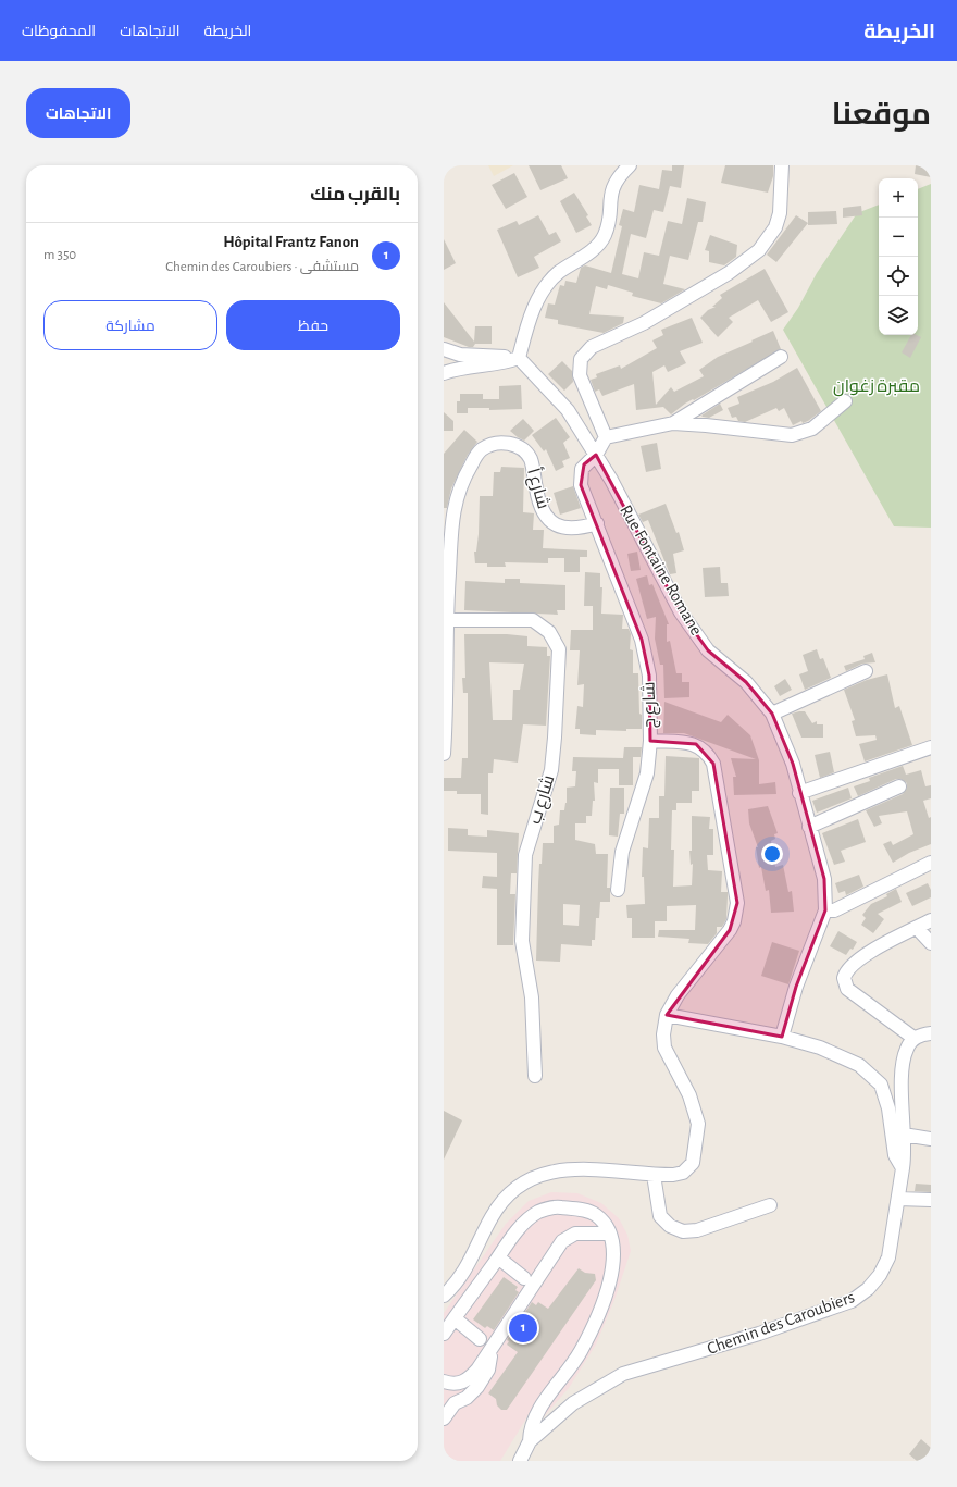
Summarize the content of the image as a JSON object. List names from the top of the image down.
{
  "streets": {
    "street": [
      "شارع أ",
      "Rue Fontaine Romane",
      "شارع ج",
      "شارع ب",
      "Chemin des Caroubiers"
    ]
  },
  "crossings": [
    ["شارع أ", "شارع ج"],
    ["شارع أ", "شارع ب"],
    ["Rue Fontaine Romane", "شارع ج"]
  ],
  "parks": ["مقبرة زغوان"],
  "page": {
    "header": "الخريطة",
    "nav": ["الخريطة", "الاتجاهات", "المحفوظات"],
    "title": "موقعنا",
    "buttons": [
      "الاتجاهات",
      ["حفظ", "مشاركة"]
    ],
    "heading": "بالقرب منك",
    "map_buttons": ["+", "−"],
    "list": [
      {
        "mark": "1",
        "name": "Hôpital Frantz Fanon",
        "note": "مستشفى · Chemin des Caroubiers",
        "value": "350 m"
      }
    ],
    "pins": "1"
  }
}
